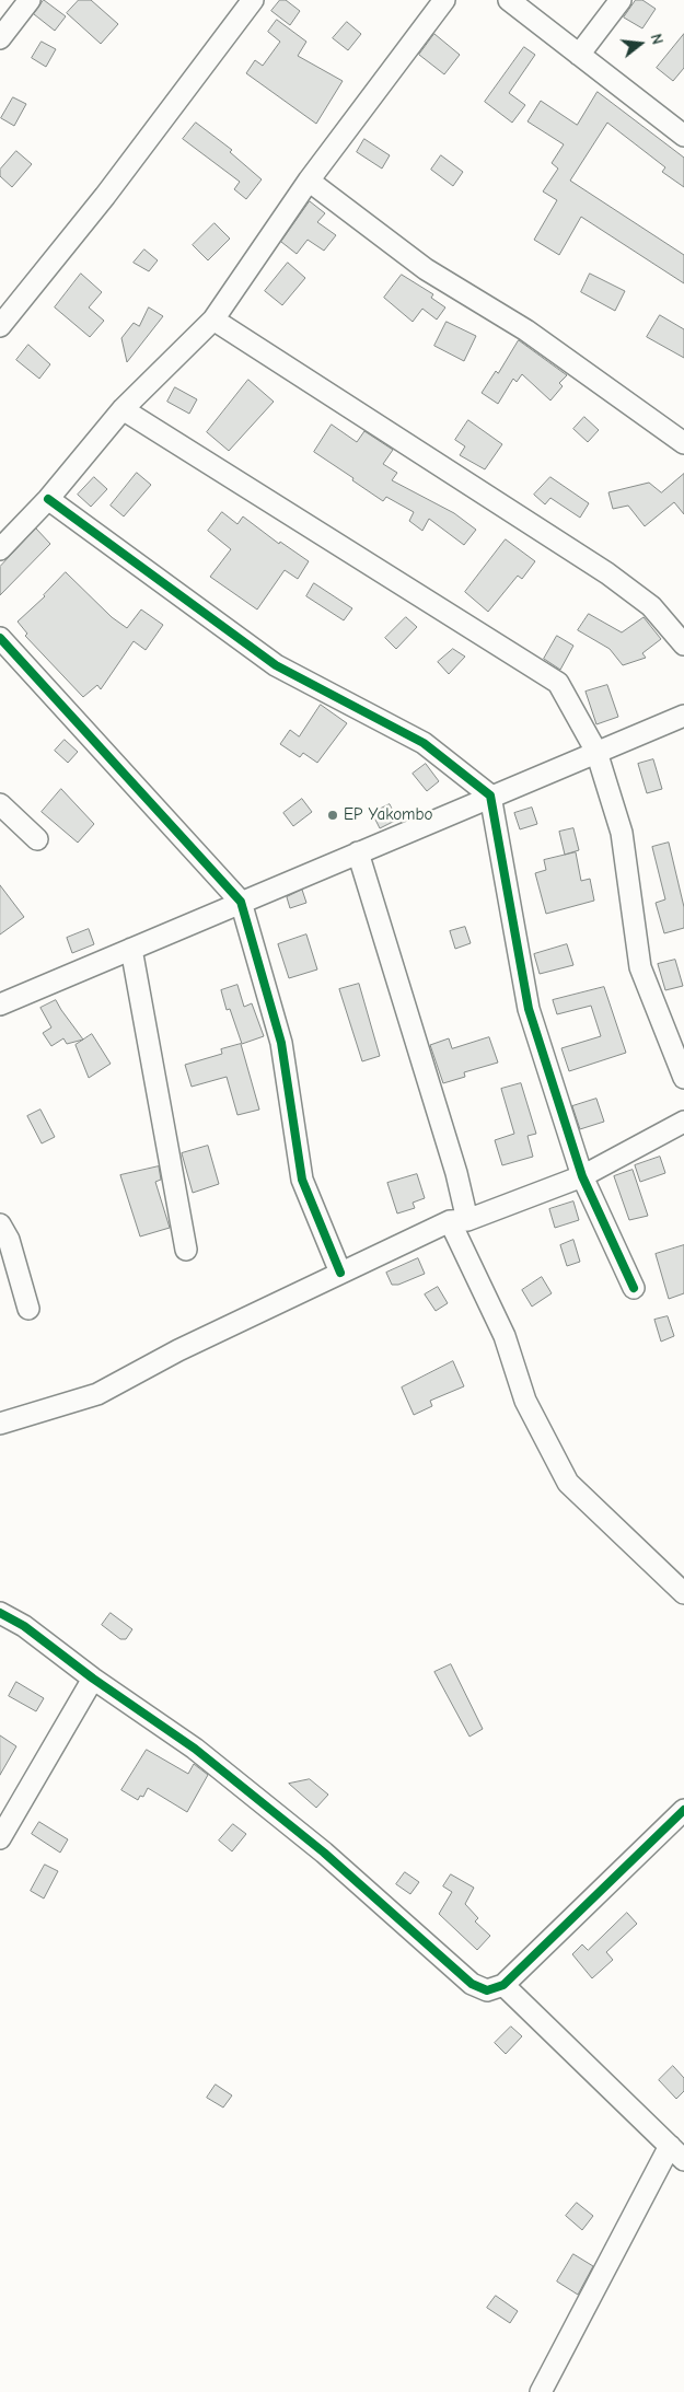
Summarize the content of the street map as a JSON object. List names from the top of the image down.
{
  "places": ["EP Yakombo"],
  "north": "right"
}
